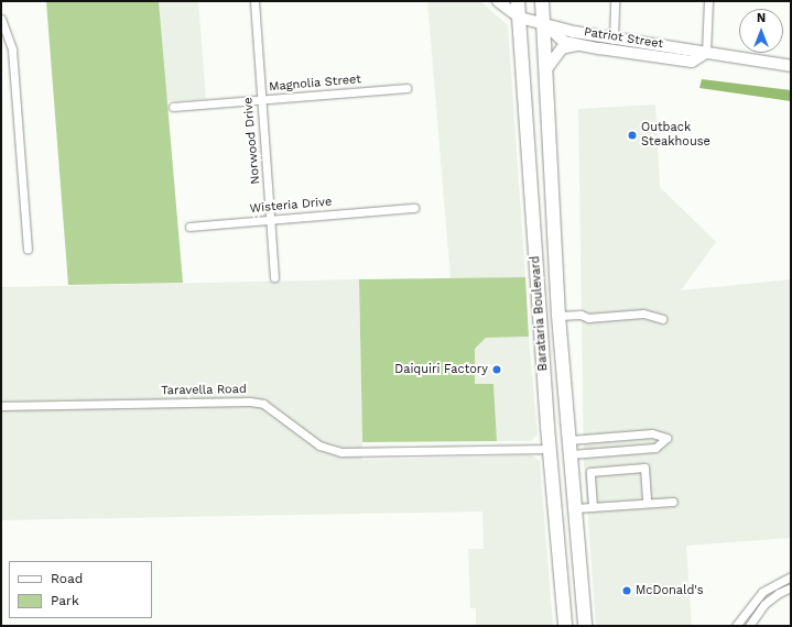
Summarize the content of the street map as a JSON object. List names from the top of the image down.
{
  "streets": {
    "main road": ["Patriot Street", "Barataria Boulevard"],
    "street": [
      "Magnolia Street",
      "Norwood Drive",
      "Wisteria Drive",
      "Taravella Road"
    ]
  },
  "crossings": [
    ["Patriot Street", "Barataria Boulevard"],
    ["Magnolia Street", "Norwood Drive"],
    ["Norwood Drive", "Wisteria Drive"],
    ["Barataria Boulevard", "Taravella Road"]
  ],
  "places": ["Outback Steakhouse", "Daiquiri Factory", "McDonald's"],
  "legend": ["Road", "Park"],
  "north": "top"
}
